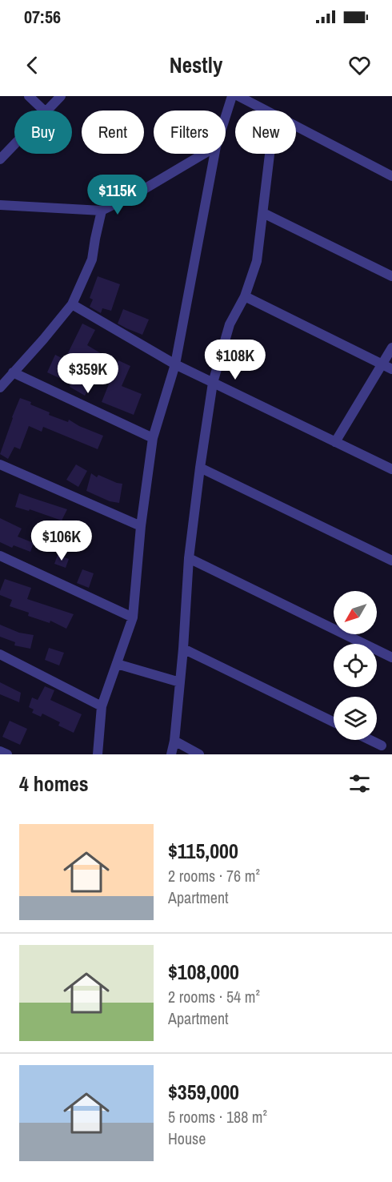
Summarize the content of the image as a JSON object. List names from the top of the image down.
{
  "north": "bottom left",
  "page": {
    "status": "07:56",
    "header": "Nestly",
    "chip": [
      "Buy",
      "Rent",
      "Filters",
      "New"
    ],
    "price": [
      "$115K",
      "$108K",
      "$359K",
      "$106K"
    ],
    "heading": "4 homes",
    "list": [
      {
        "name": "$115,000",
        "note": "2 rooms · 76 m² · Apartment"
      },
      {
        "name": "$108,000",
        "note": "2 rooms · 54 m² · Apartment"
      },
      {
        "name": "$359,000",
        "note": "5 rooms · 188 m² · House"
      }
    ]
  }
}
